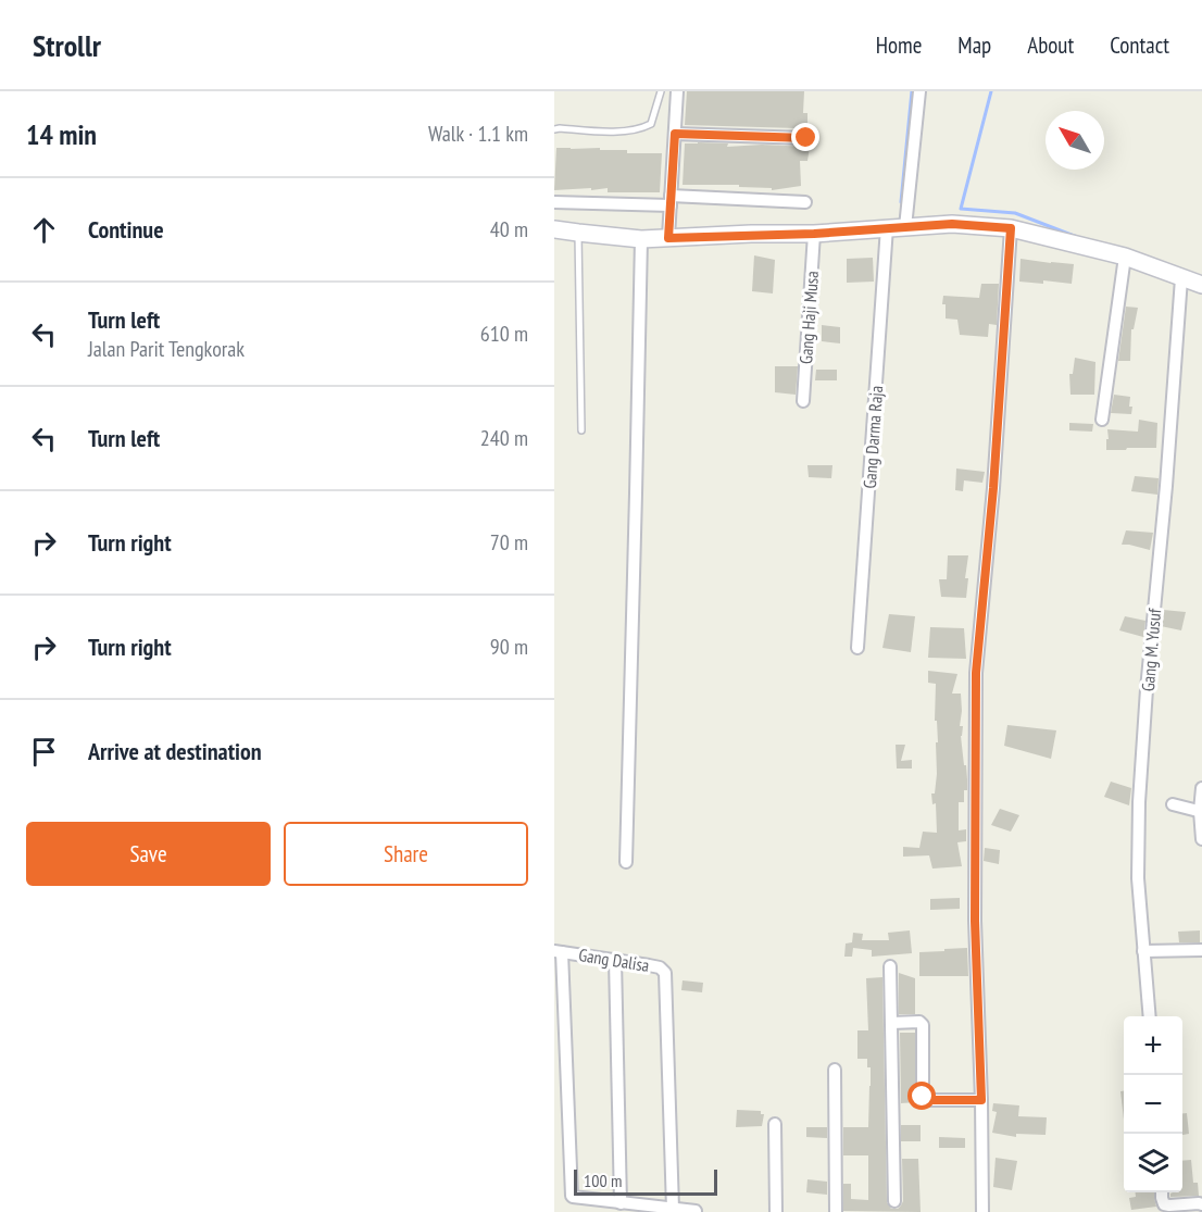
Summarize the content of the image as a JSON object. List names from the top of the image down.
{
  "streets": {
    "street": [
      "Gang Haji Musa",
      "Gang Darma Raja",
      "Gang M. Yusuf",
      "Gang Dalisa"
    ]
  },
  "scale_bar": "100 m",
  "north": "top left",
  "page": {
    "header": "Strollr",
    "nav": [
      "Home",
      "Map",
      "About",
      "Contact"
    ],
    "heading": ["14 min", "Walk · 1.1 km"],
    "list": [
      ["Continue", "40 m"],
      ["Turn left", "Jalan Parit Tengkorak", "610 m"],
      ["Turn left", "240 m"],
      ["Turn right", "70 m"],
      ["Turn right", "90 m"],
      "Arrive at destination"
    ],
    "buttons": ["Save", "Share"],
    "map_buttons": ["+", "−"],
    "scale": "100 m"
  }
}
